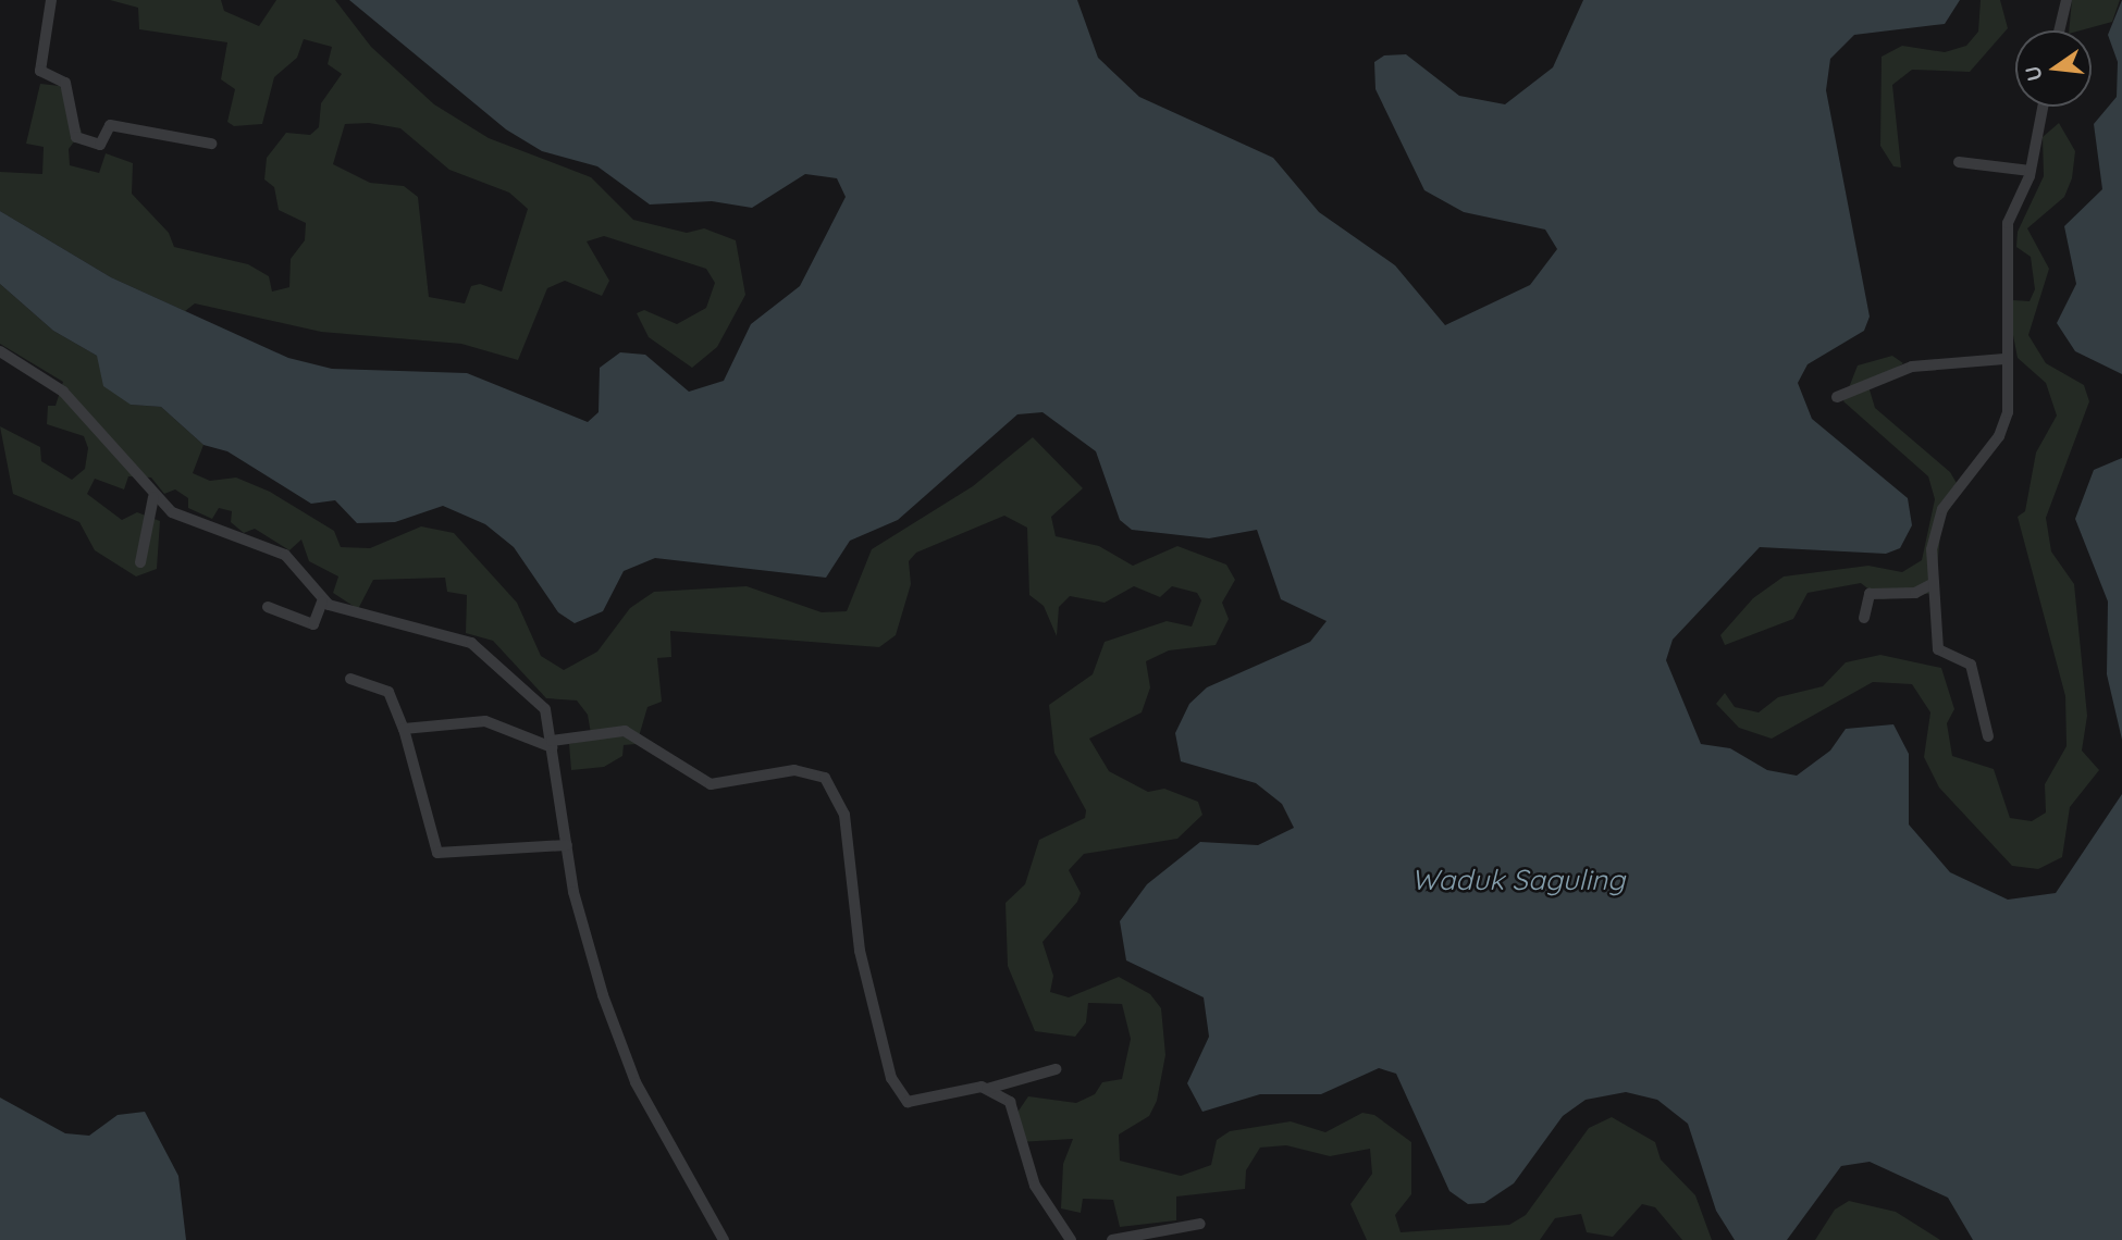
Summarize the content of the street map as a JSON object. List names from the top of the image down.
{
  "water": ["Waduk Saguling"],
  "north": "left"
}
